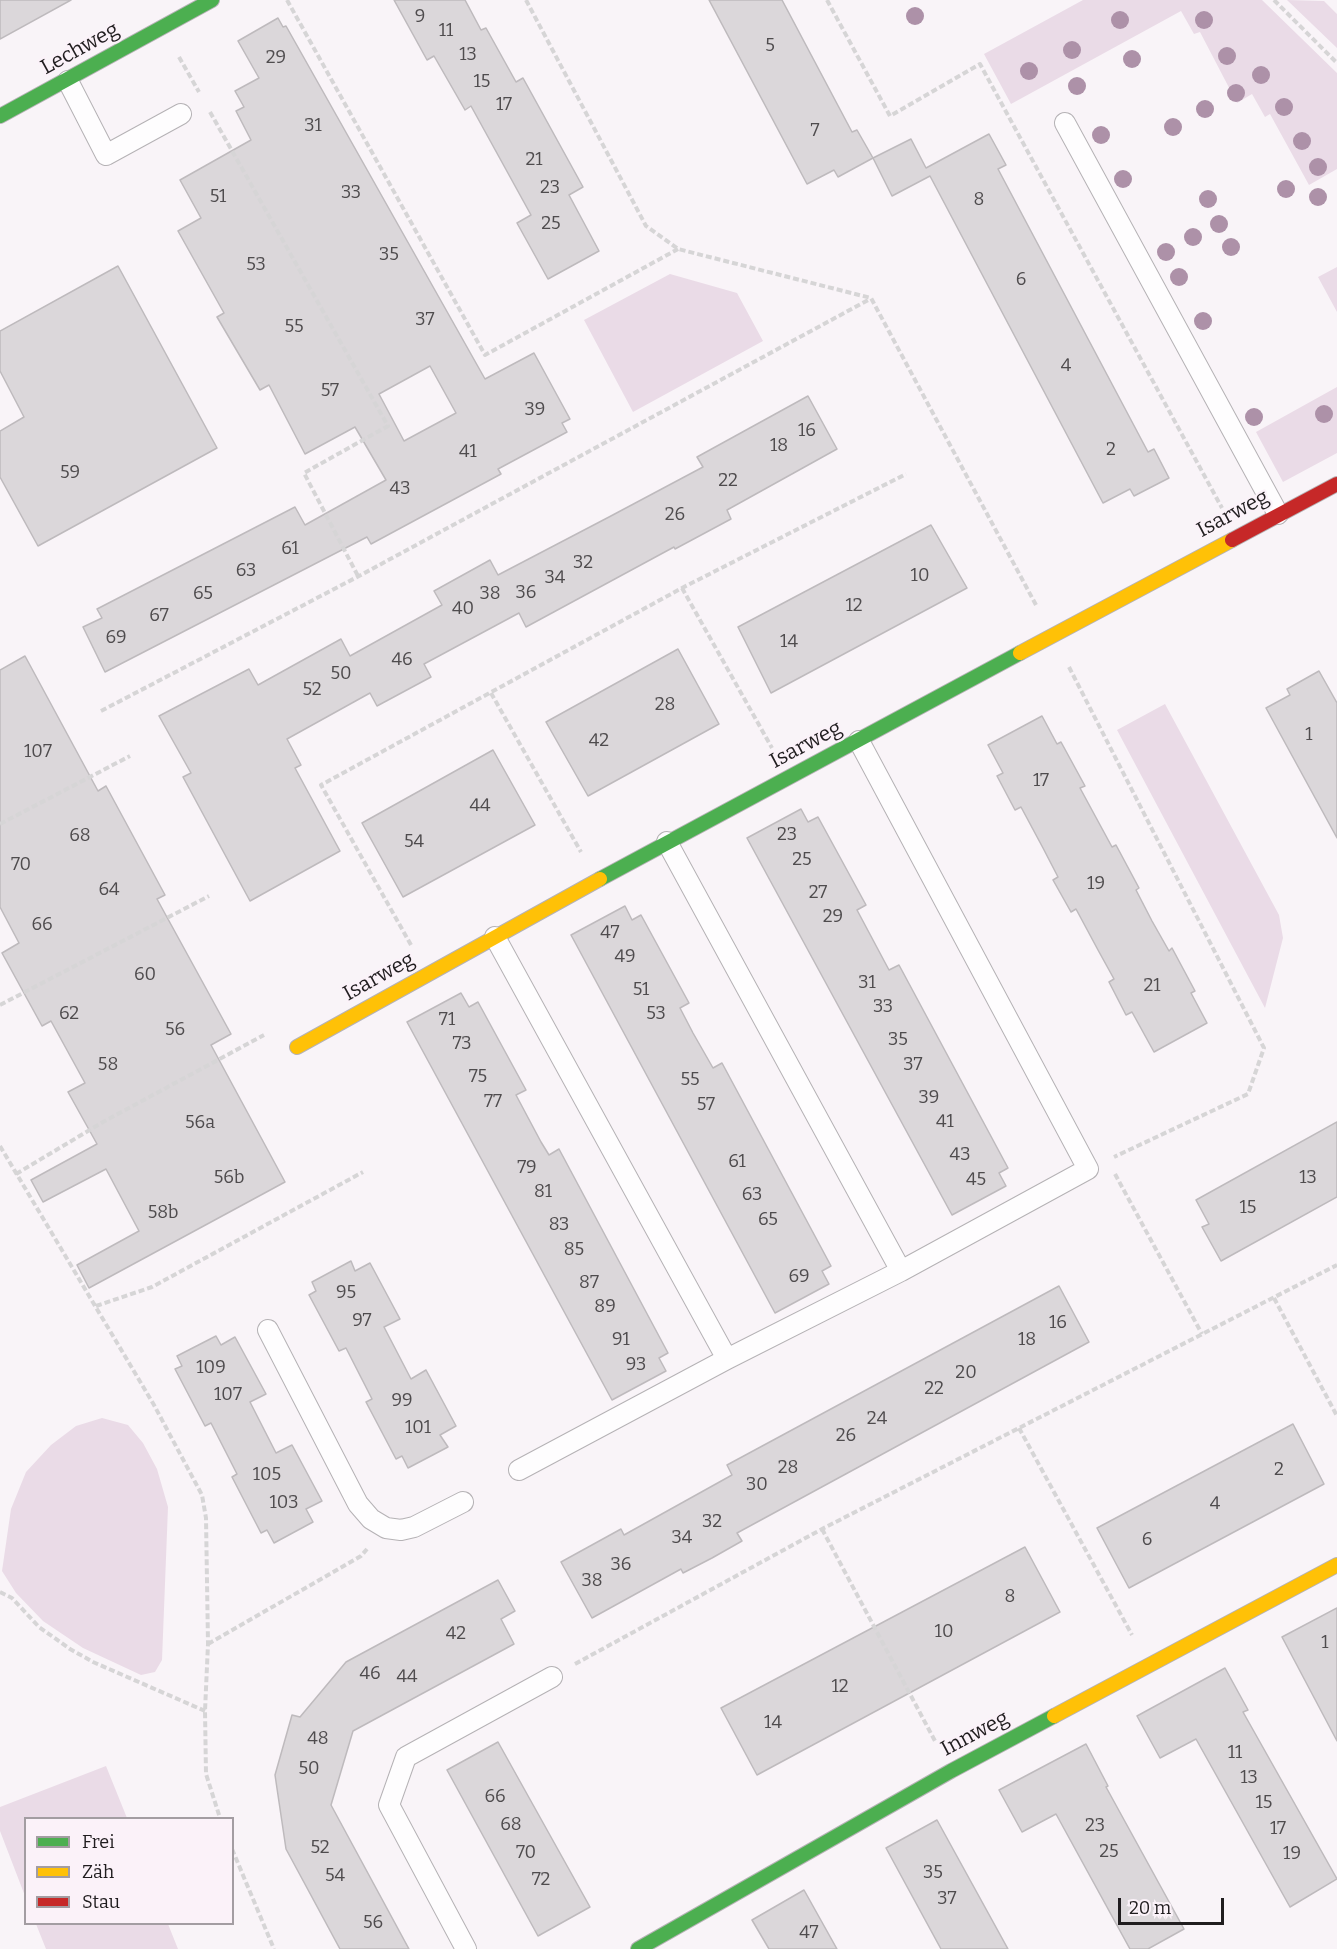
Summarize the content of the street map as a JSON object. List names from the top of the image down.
{
  "streets": {
    "street": ["Lechweg", "Isarweg", "Innweg"]
  },
  "house_numbers": [
    "9",
    "11",
    "5",
    "13",
    "29",
    "15",
    "17",
    "31",
    "7",
    "21",
    "23",
    "33",
    "51",
    "8",
    "25",
    "35",
    "53",
    "6",
    "37",
    "55",
    "4",
    "57",
    "39",
    "16",
    "18",
    "2",
    "41",
    "59",
    "22",
    "43",
    "26",
    "61",
    "32",
    "63",
    "10",
    "34",
    "36",
    "65",
    "38",
    "12",
    "40",
    "67",
    "69",
    "14",
    "46",
    "50",
    "52",
    "28",
    "1",
    "42",
    "107",
    "17",
    "44",
    "23",
    "68",
    "54",
    "25",
    "70",
    "19",
    "64",
    "27",
    "29",
    "66",
    "47",
    "49",
    "60",
    "31",
    "21",
    "51",
    "33",
    "62",
    "53",
    "71",
    "56",
    "35",
    "73",
    "58",
    "37",
    "75",
    "55",
    "39",
    "77",
    "57",
    "41",
    "56a",
    "43",
    "61",
    "79",
    "56b",
    "13",
    "45",
    "81",
    "63",
    "15",
    "58b",
    "65",
    "83",
    "85",
    "69",
    "87",
    "95",
    "89",
    "97",
    "16",
    "91",
    "18",
    "93",
    "109",
    "20",
    "22",
    "107",
    "99",
    "24",
    "101",
    "26",
    "28",
    "2",
    "105",
    "30",
    "103",
    "4",
    "32",
    "34",
    "6",
    "36",
    "38",
    "8",
    "10",
    "42",
    "1",
    "46",
    "44",
    "12",
    "14",
    "48",
    "11",
    "50",
    "13",
    "66",
    "15",
    "68",
    "23",
    "17",
    "52",
    "25",
    "70",
    "19",
    "35",
    "54",
    "72",
    "37",
    "56",
    "47"
  ],
  "legend": ["Frei", "Zäh", "Stau"],
  "scale_bar": "20 m"
}
